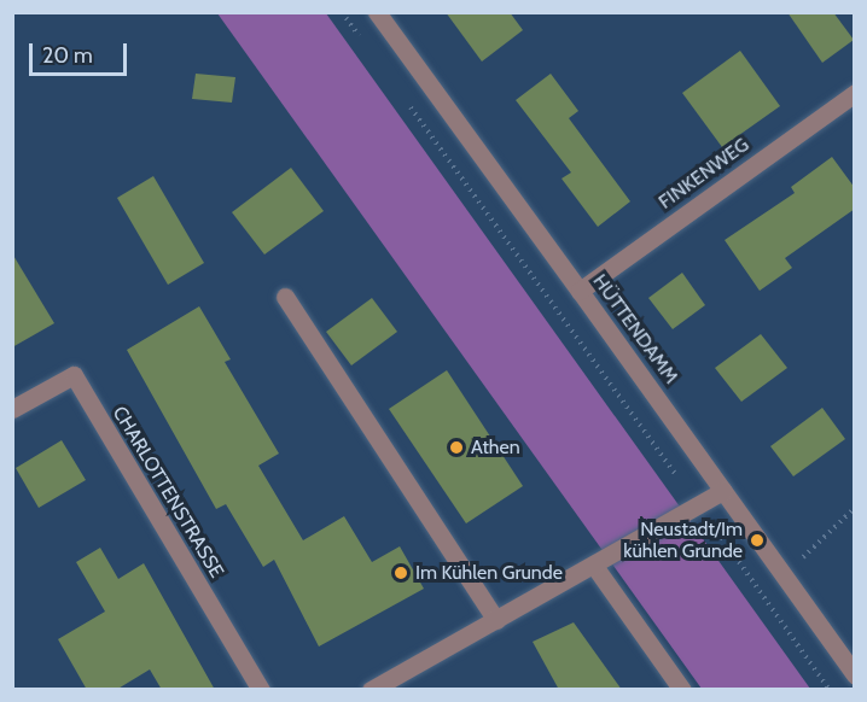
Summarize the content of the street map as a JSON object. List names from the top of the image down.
{
  "streets": {
    "street": ["FINKENWEG", "HÜTTENDAMM", "CHARLOTTENSTRASSE"]
  },
  "crossings": [
    ["FINKENWEG", "HÜTTENDAMM"]
  ],
  "places": ["Athen", "Neustadt/Im kühlen Grunde", "Im Kühlen Grunde"],
  "scale_bar": "20 m"
}
